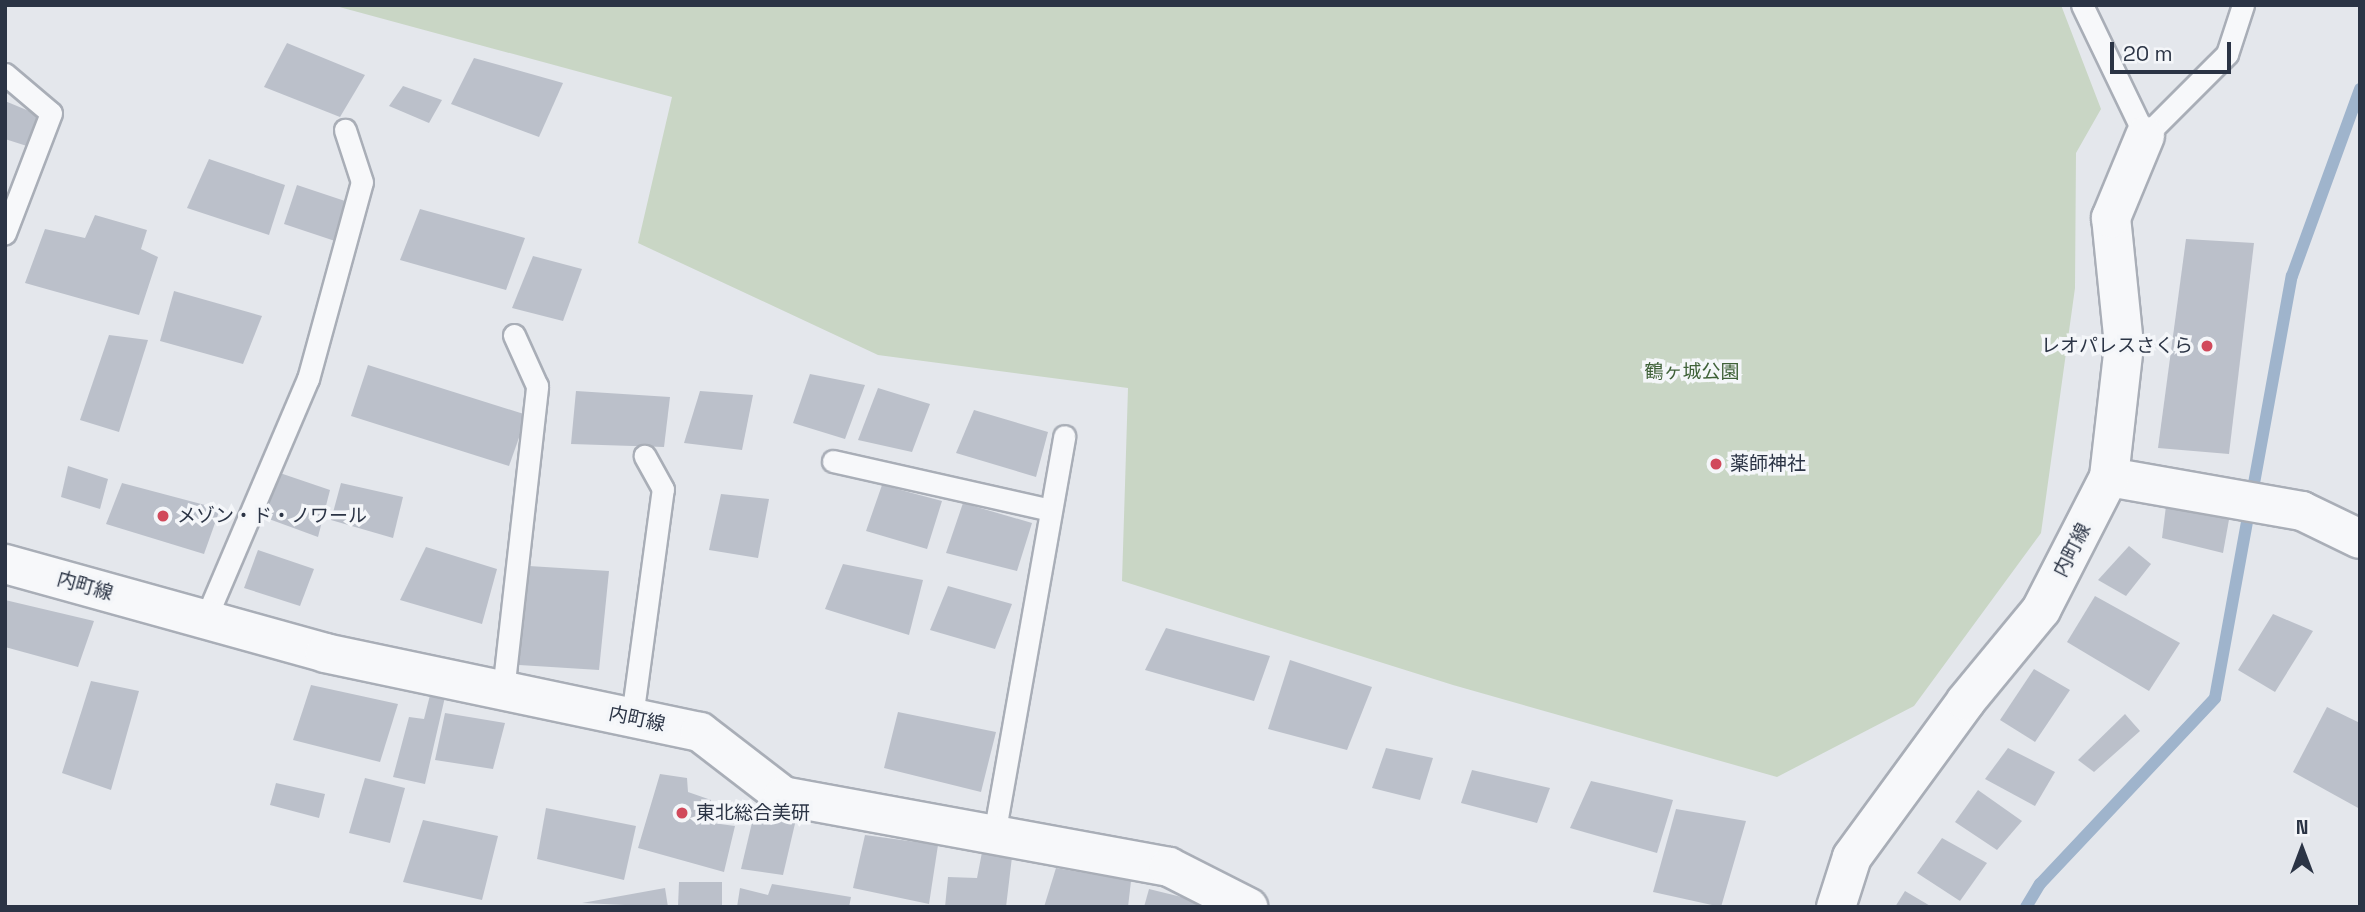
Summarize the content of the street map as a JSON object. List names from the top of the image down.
{
  "streets": {
    "street": ["内町線"]
  },
  "parks": ["鶴ヶ城公園"],
  "places": [
    "レオパレスさくら",
    "薬師神社",
    "メゾン・ド・ノワール",
    "東北総合美研"
  ],
  "scale_bar": "20 m",
  "north": "top"
}
